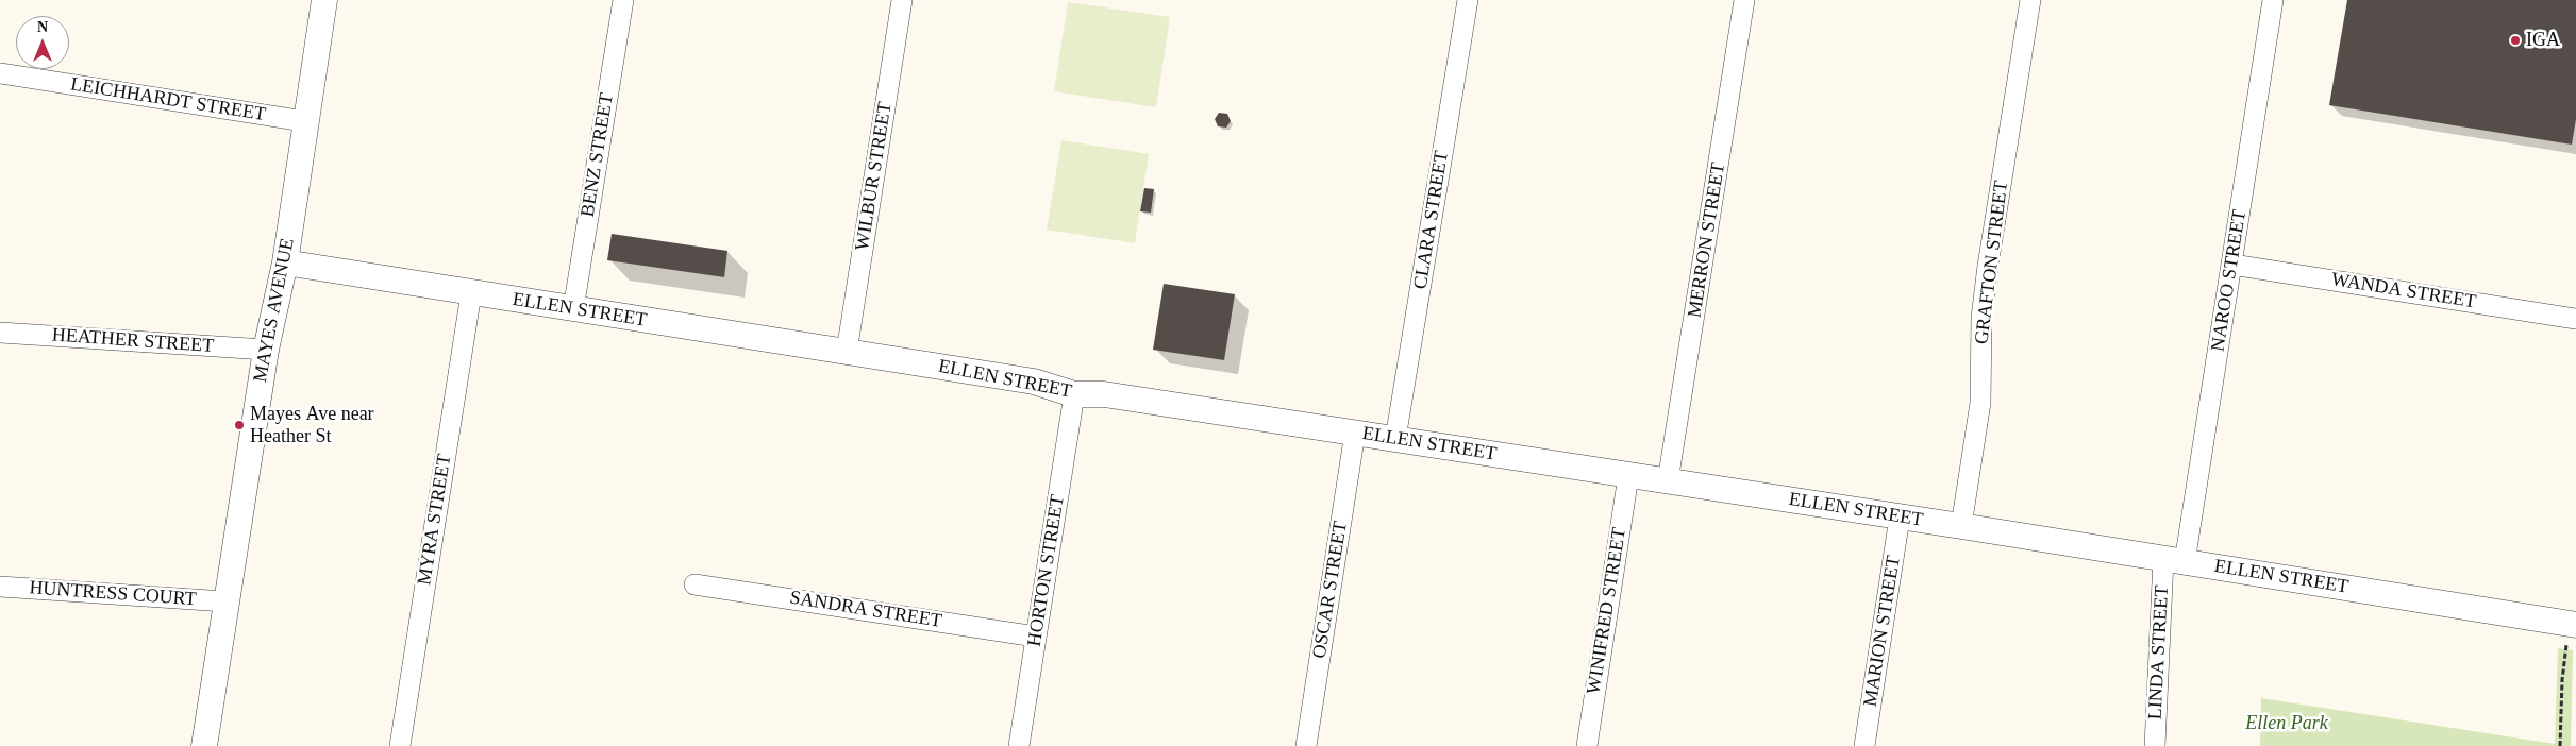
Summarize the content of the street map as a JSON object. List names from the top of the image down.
{
  "streets": {
    "street": [
      "LEICHHARDT STREET",
      "BENZ STREET",
      "WILBUR STREET",
      "CLARA STREET",
      "MERRON STREET",
      "GRAFTON STREET",
      "NAROO STREET",
      "WANDA STREET",
      "MAYES AVENUE",
      "ELLEN STREET",
      "HEATHER STREET",
      "MYRA STREET",
      "HORTON STREET",
      "OSCAR STREET",
      "HUNTRESS COURT",
      "SANDRA STREET",
      "WINIFRED STREET",
      "MARION STREET",
      "LINDA STREET"
    ]
  },
  "crossings": [
    ["LEICHHARDT STREET", "MAYES AVENUE"],
    ["BENZ STREET", "ELLEN STREET"],
    ["WILBUR STREET", "ELLEN STREET"],
    ["CLARA STREET", "ELLEN STREET"],
    ["MERRON STREET", "ELLEN STREET"],
    ["GRAFTON STREET", "ELLEN STREET"],
    ["NAROO STREET", "WANDA STREET"],
    ["NAROO STREET", "ELLEN STREET"],
    ["NAROO STREET", "LINDA STREET"],
    ["MAYES AVENUE", "ELLEN STREET"],
    ["MAYES AVENUE", "HEATHER STREET"],
    ["MAYES AVENUE", "HUNTRESS COURT"],
    ["ELLEN STREET", "MYRA STREET"],
    ["ELLEN STREET", "HORTON STREET"],
    ["ELLEN STREET", "OSCAR STREET"],
    ["ELLEN STREET", "WINIFRED STREET"],
    ["ELLEN STREET", "MARION STREET"],
    ["ELLEN STREET", "LINDA STREET"],
    ["HORTON STREET", "SANDRA STREET"]
  ],
  "parks": ["Ellen Park"],
  "places": ["IGA", "Mayes Ave near Heather St"],
  "north": "top"
}
